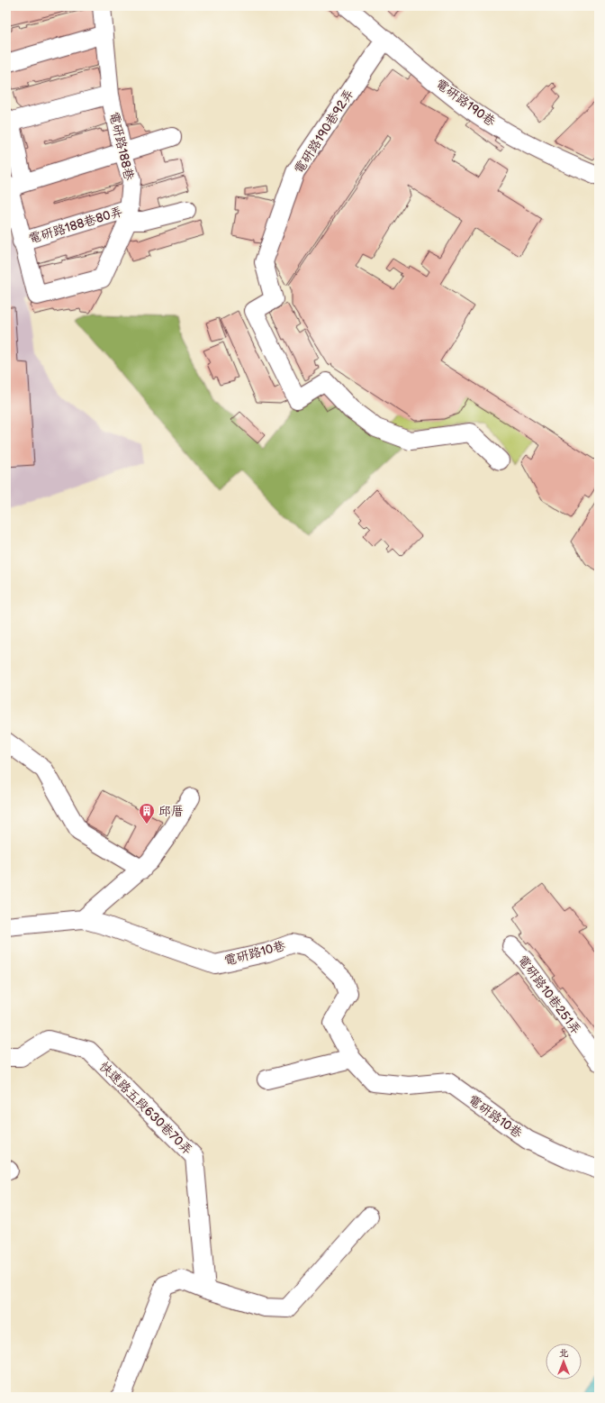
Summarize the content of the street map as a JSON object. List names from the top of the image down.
{
  "streets": {
    "street": [
      "電研路190巷",
      "電研路190巷92弄",
      "電研路188巷",
      "電研路188巷80弄",
      "電研路10巷",
      "電研路10巷251弄",
      "快速路五段630巷70弄"
    ]
  },
  "crossings": [
    ["電研路190巷", "電研路190巷92弄"],
    ["電研路188巷", "電研路188巷80弄"]
  ],
  "places": {
    "building": ["邱厝"]
  },
  "north": "top"
}
